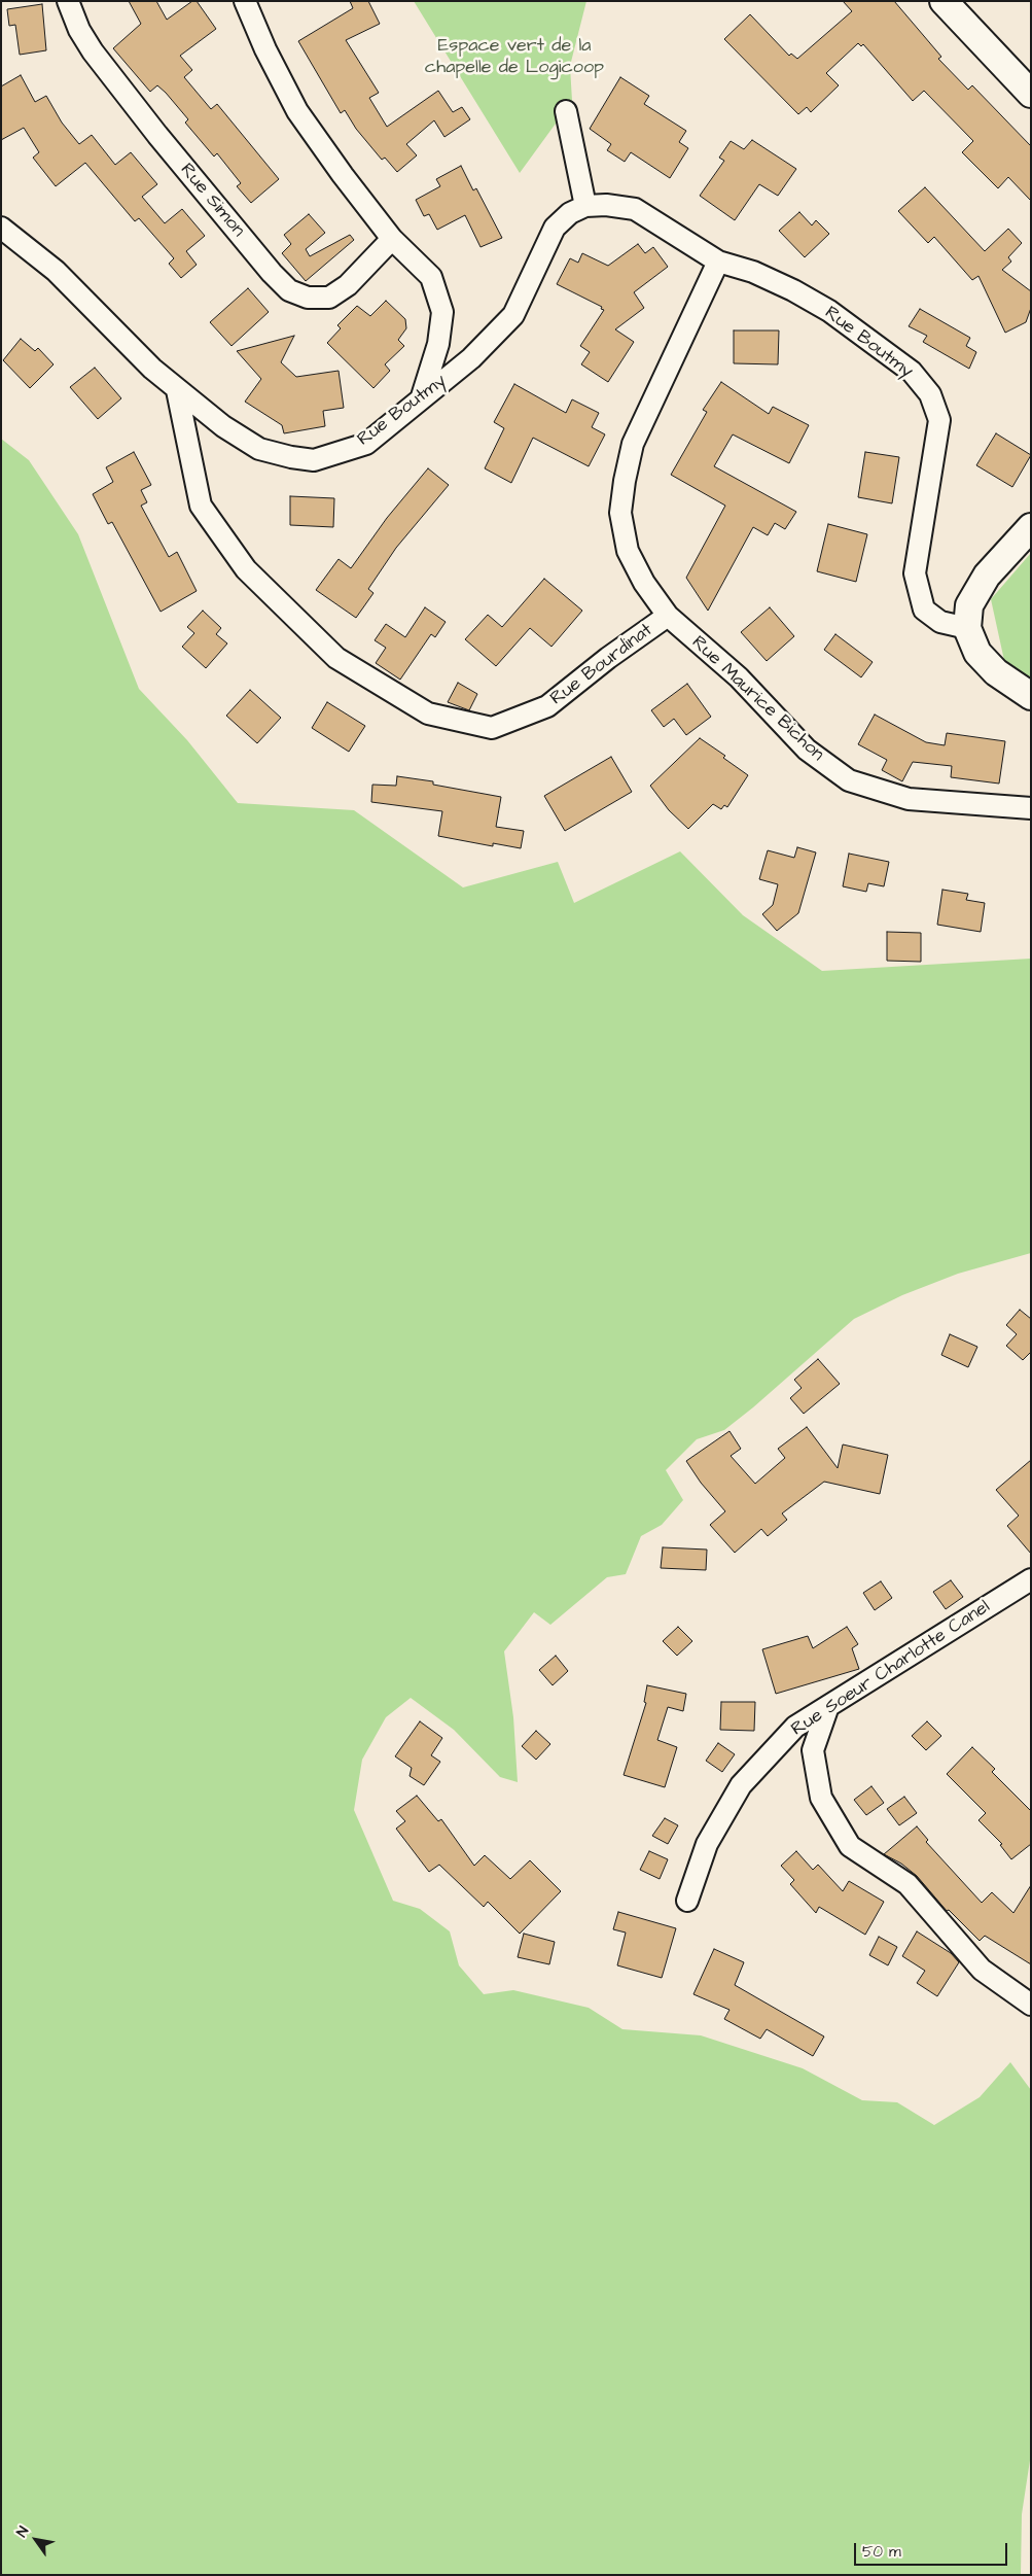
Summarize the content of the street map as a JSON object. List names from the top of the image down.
{
  "streets": {
    "street": [
      "Rue Simon",
      "Rue Boutmy",
      "Rue Bourdinat",
      "Rue Maurice Bichon",
      "Rue Soeur Charlotte Canel"
    ]
  },
  "crossings": [
    ["Rue Boutmy", "Rue Bourdinat"],
    ["Rue Bourdinat", "Rue Maurice Bichon"]
  ],
  "parks": ["Espace vert de la chapelle de Logicoop"],
  "scale_bar": "50 m",
  "north": "top left"
}
